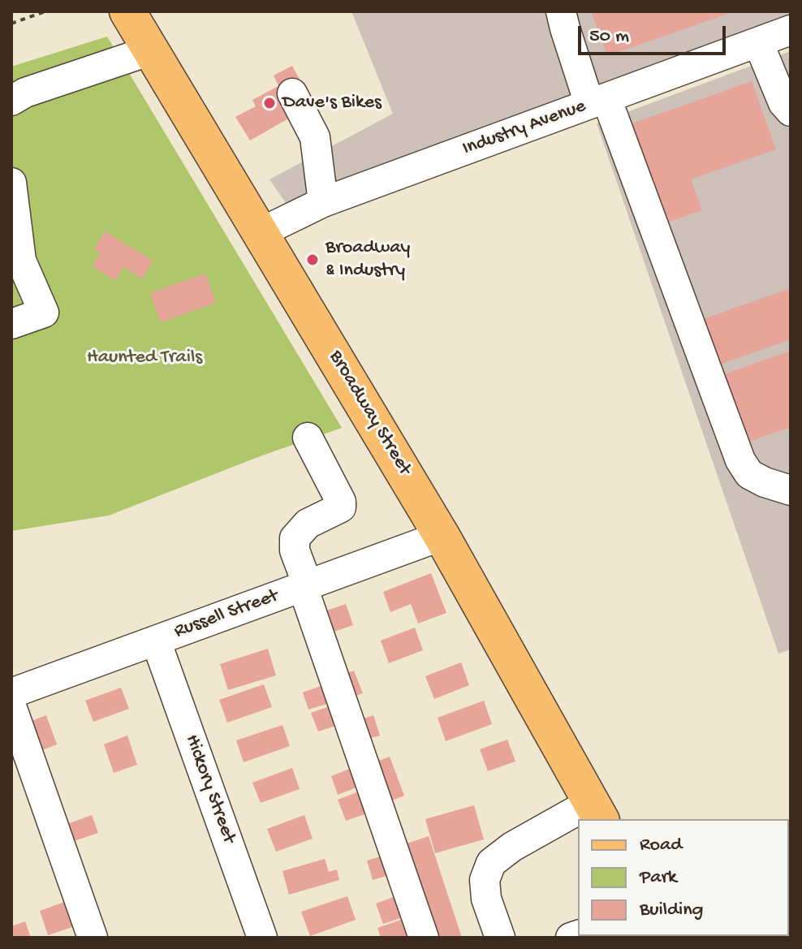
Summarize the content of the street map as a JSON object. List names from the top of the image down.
{
  "streets": {
    "main road": ["Broadway Street"],
    "street": ["Industry Avenue", "Russell Street", "Hickory Street"]
  },
  "crossings": [
    ["Industry Avenue", "Broadway Street"],
    ["Broadway Street", "Russell Street"],
    ["Russell Street", "Hickory Street"]
  ],
  "parks": ["Haunted Trails"],
  "places": ["Dave's Bikes", "Broadway & Industry"],
  "legend": ["Road", "Park", "Building"],
  "scale_bar": "50 m"
}
